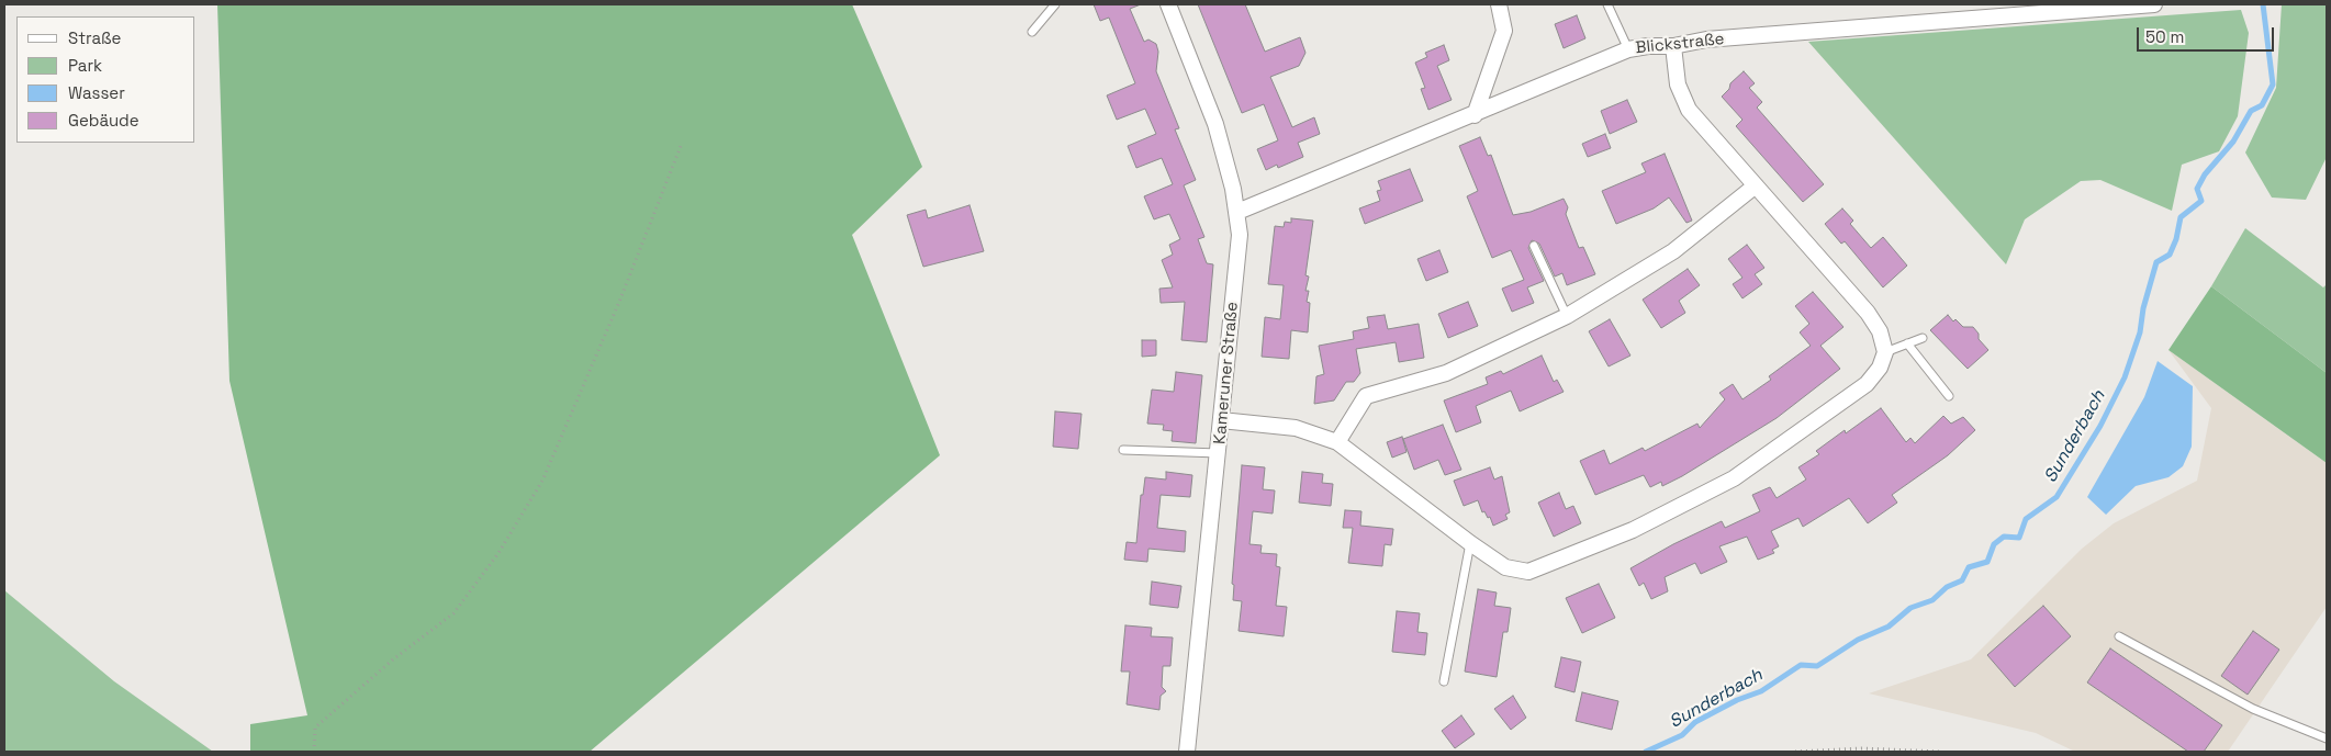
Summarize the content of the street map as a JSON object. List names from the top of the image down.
{
  "streets": {
    "street": ["Blickstraße", "Kameruner Straße"]
  },
  "crossings": [
    ["Blickstraße", "Kameruner Straße"]
  ],
  "water": ["Sunderbach"],
  "legend": [
    "Straße",
    "Park",
    "Wasser",
    "Gebäude"
  ],
  "scale_bar": "50 m"
}
